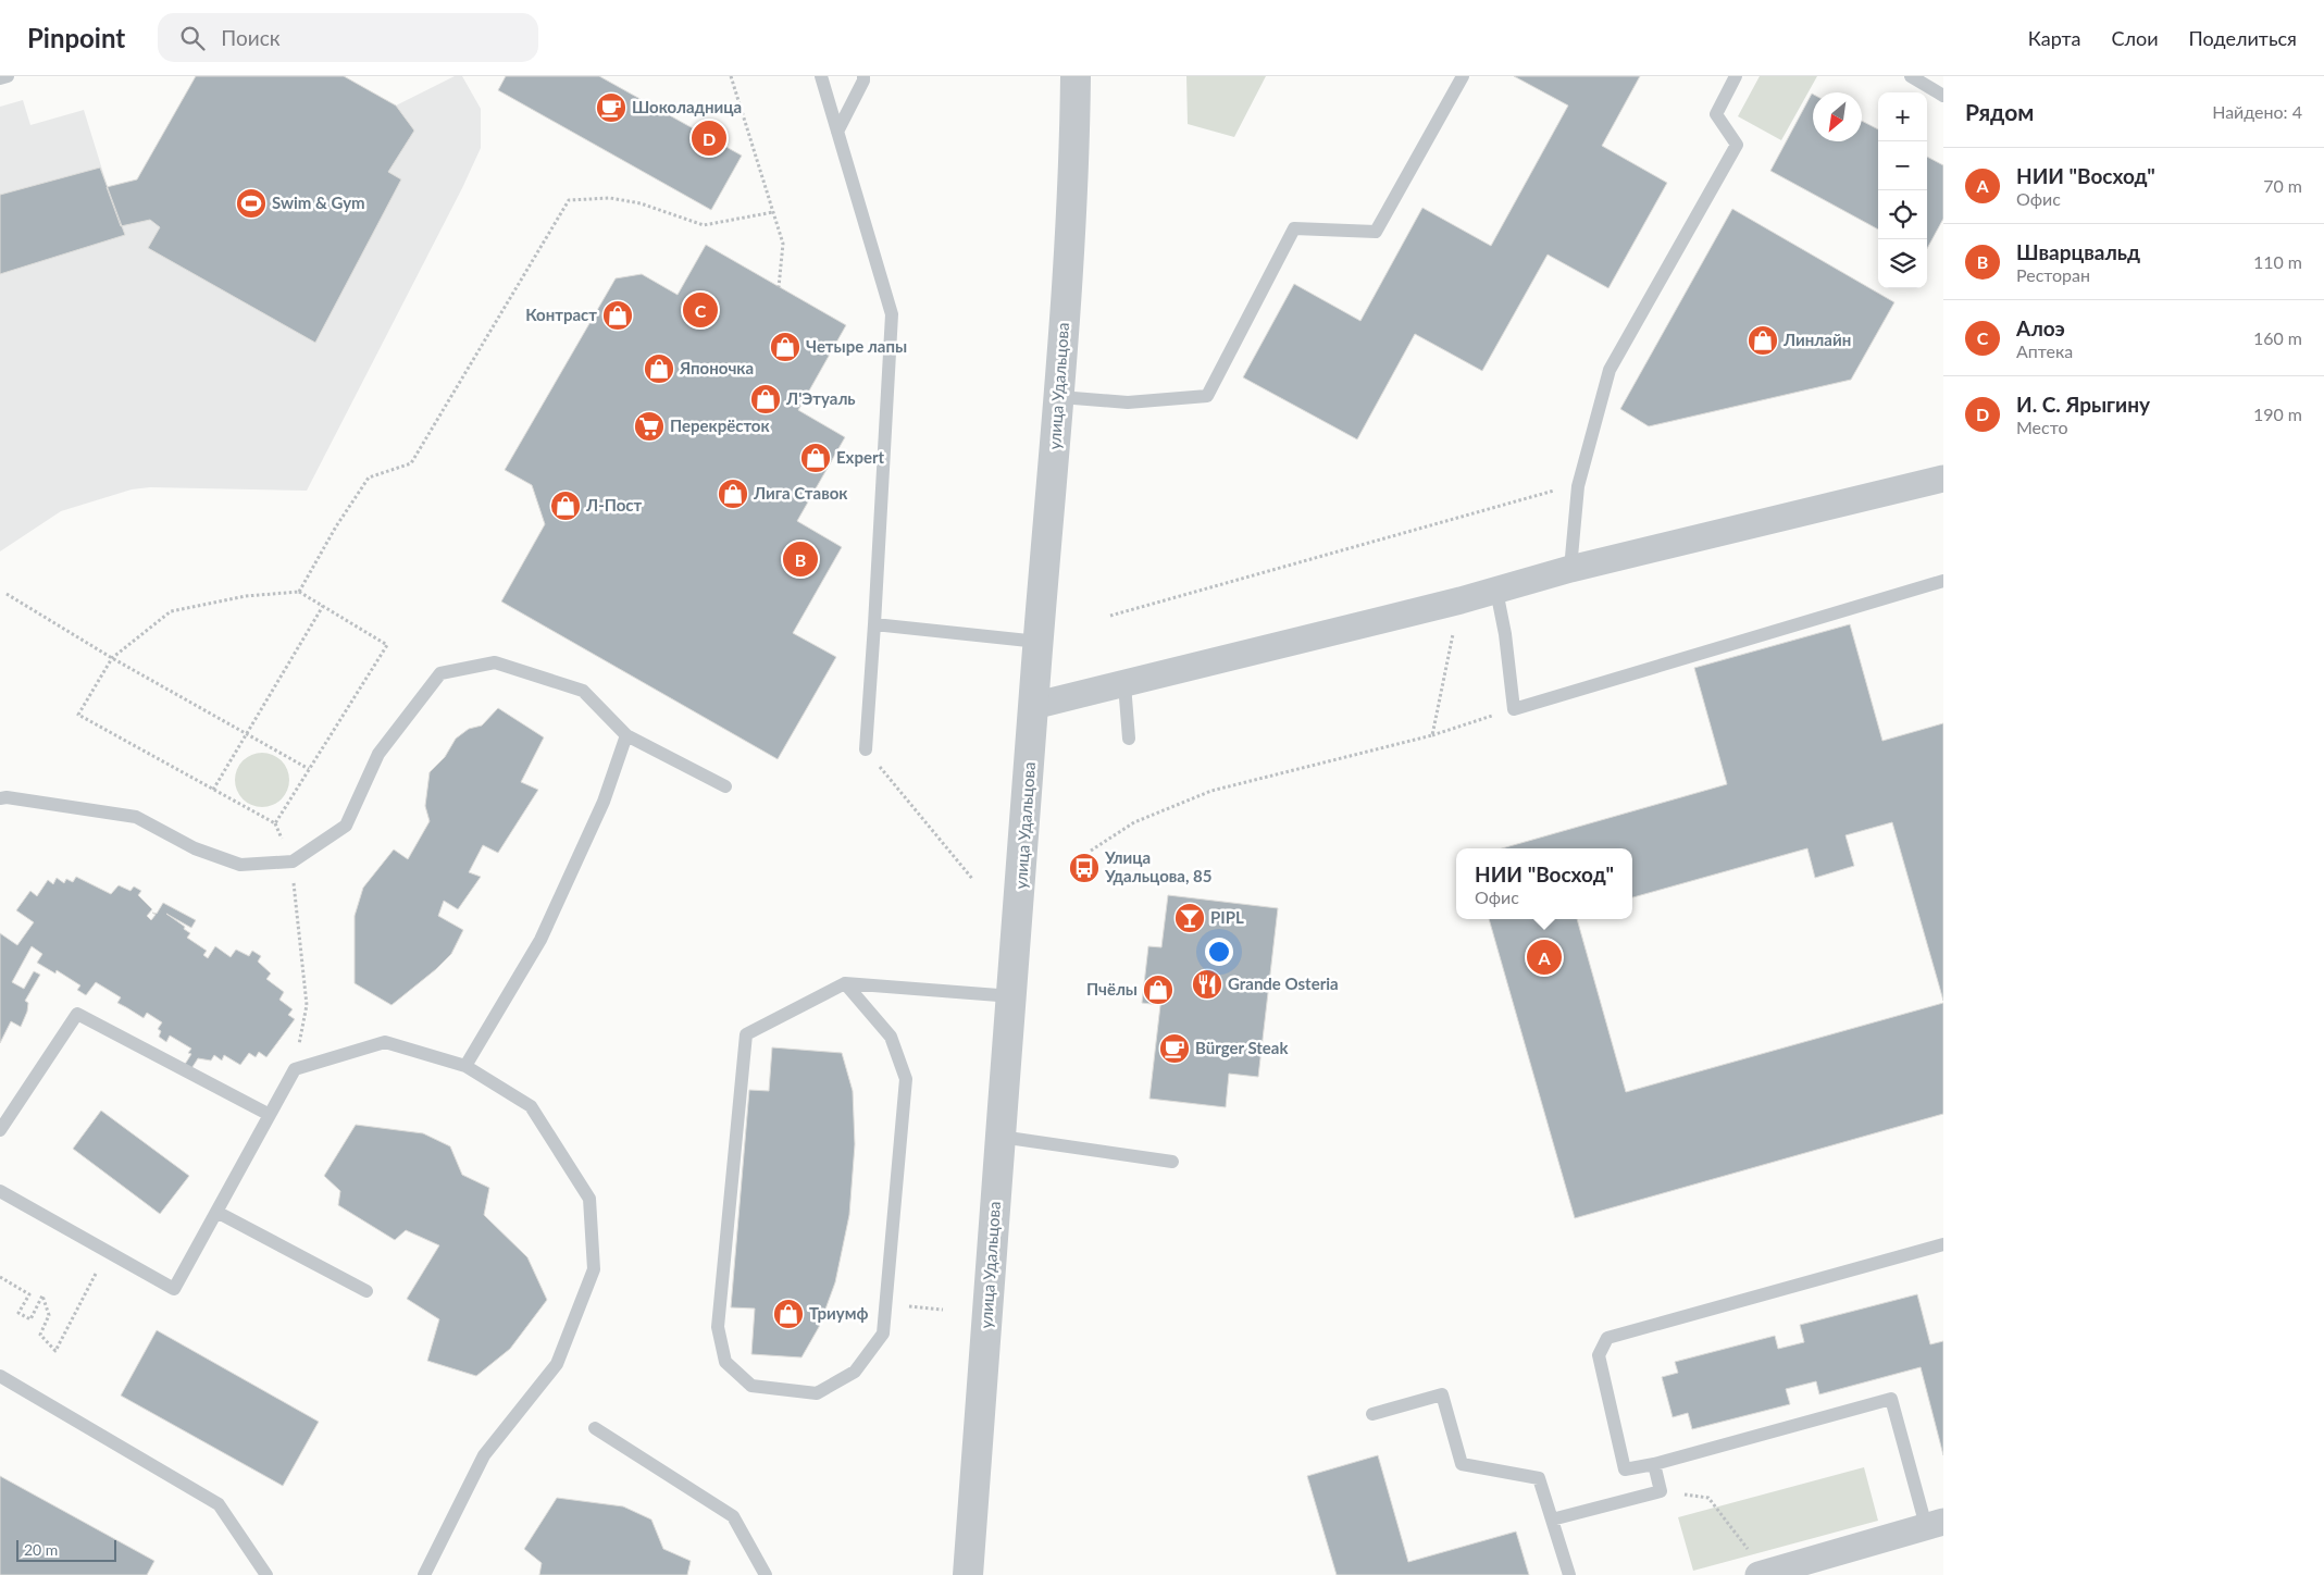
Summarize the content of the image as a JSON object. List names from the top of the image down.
{
  "streets": {
    "street": ["улица Удальцова"]
  },
  "places": {
    "cafe": ["Шоколадница", "Bürger Steak"],
    "sports": ["Swim & Gym"],
    "shop": [
      "Контраст",
      "Линлайн",
      "Четыре лапы",
      "Японочка",
      "Л'Этуаль",
      "Expert",
      "Лига Ставок",
      "Л-Пост",
      "Пчёлы",
      "Триумф"
    ],
    "supermarket": ["Перекрёсток"],
    "bus stop": ["Улица Удальцова, 85"],
    "bar": ["PIPL"],
    "restaurant": ["Grande Osteria"]
  },
  "scale_bar": "20 m",
  "north": "bottom left",
  "page": {
    "header": "Pinpoint",
    "search": "Поиск",
    "nav": ["Карта", "Слои", "Поделиться"],
    "heading": ["Рядом", "Найдено: 4"],
    "map_buttons": ["+", "−"],
    "pins": [
      "D",
      "C",
      "B",
      "A"
    ],
    "list": [
      {
        "mark": "A",
        "name": "НИИ \"Восход\"",
        "note": "Офис",
        "value": "70 m"
      },
      {
        "mark": "B",
        "name": "Шварцвальд",
        "note": "Ресторан",
        "value": "110 m"
      },
      {
        "mark": "C",
        "name": "Алоэ",
        "note": "Аптека",
        "value": "160 m"
      },
      {
        "mark": "D",
        "name": "И. С. Ярыгину",
        "note": "Место",
        "value": "190 m"
      }
    ],
    "popup": ["НИИ \"Восход\"", "Офис"],
    "scale": "20 m"
  }
}
